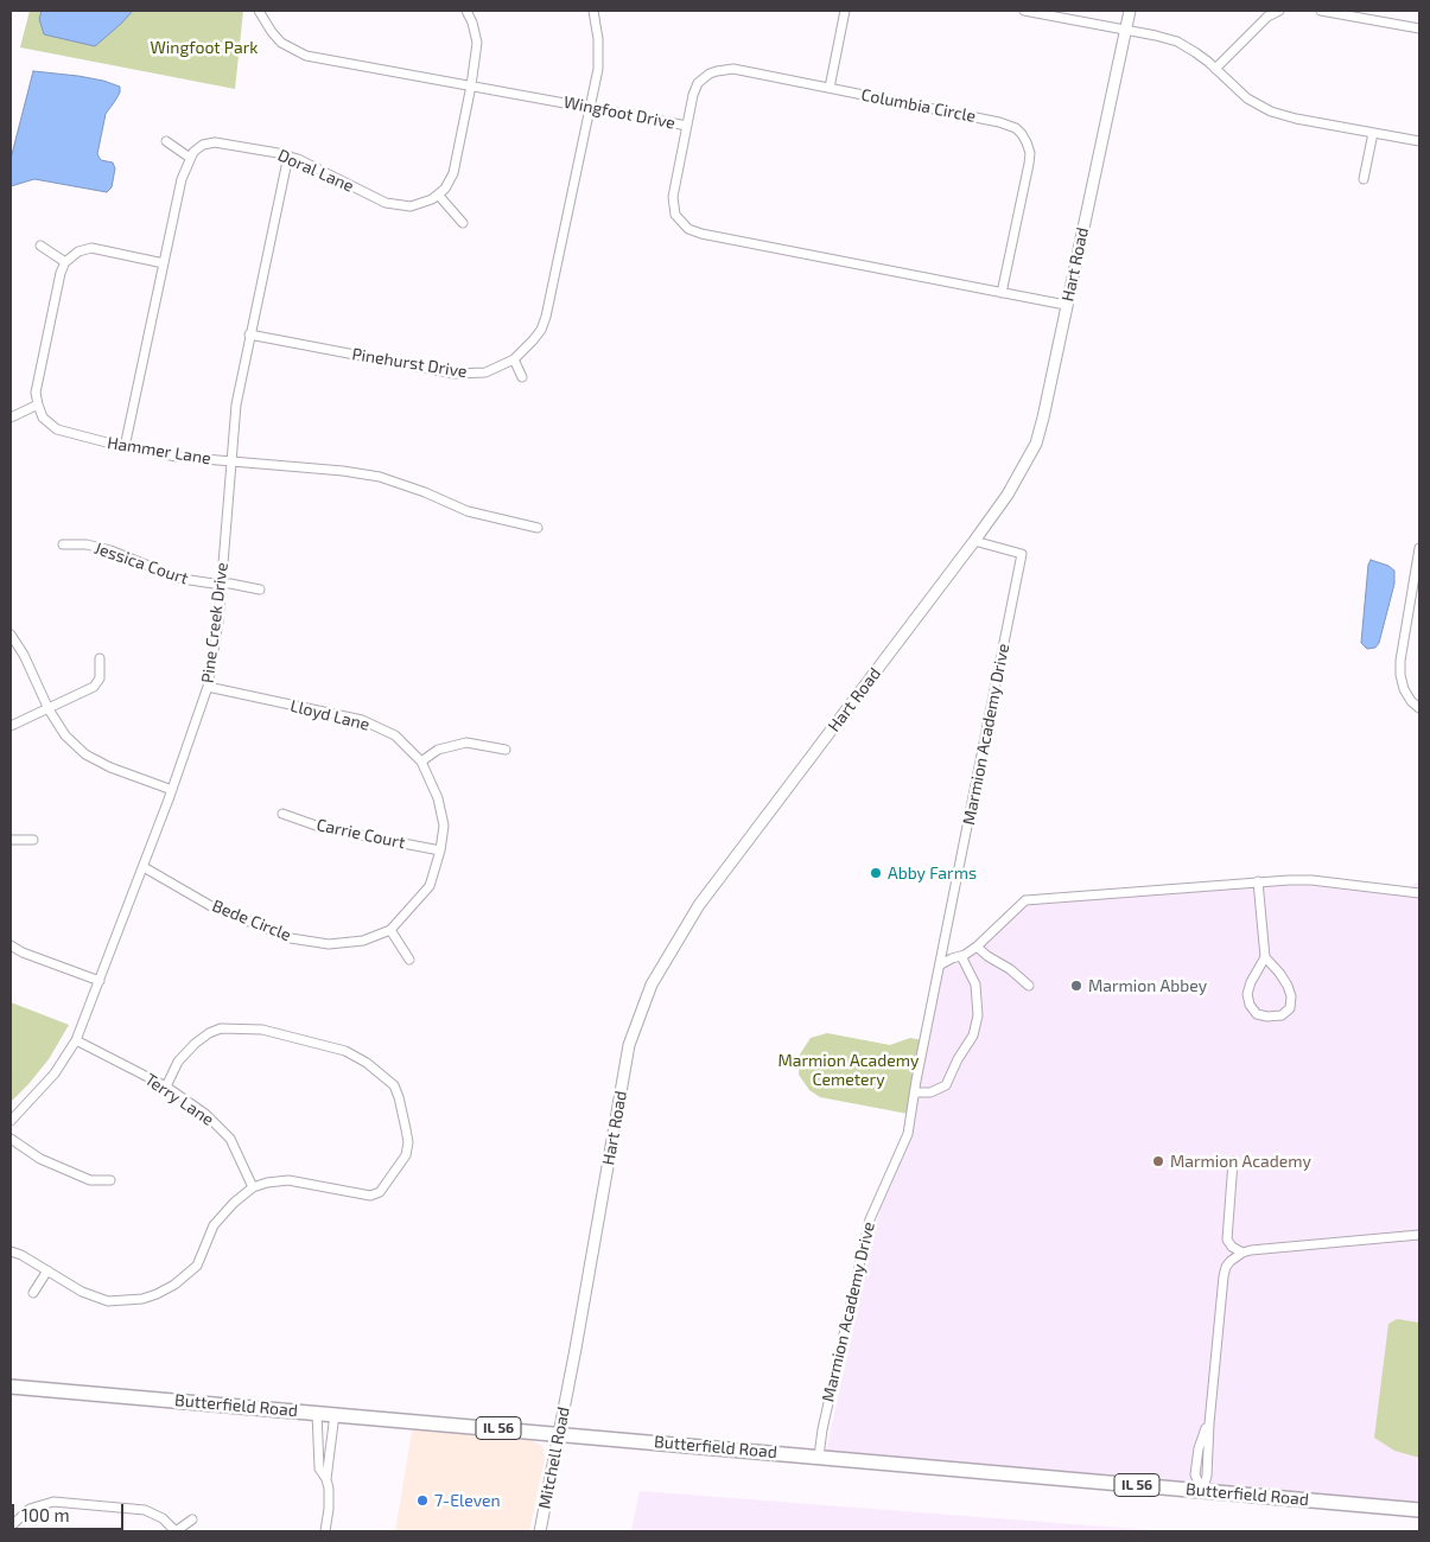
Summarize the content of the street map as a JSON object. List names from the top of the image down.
{
  "streets": {
    "main road": ["Butterfield Road", "IL 56"],
    "street": [
      "Columbia Circle",
      "Wingfoot Drive",
      "Doral Lane",
      "Hart Road",
      "Pinehurst Drive",
      "Hammer Lane",
      "Jessica Court",
      "Pine Creek Drive",
      "Lloyd Lane",
      "Marmion Academy Drive",
      "Carrie Court",
      "Bede Circle",
      "Terry Lane",
      "Mitchell Road"
    ]
  },
  "crossings": [
    ["Columbia Circle", "Wingfoot Drive"],
    ["Wingfoot Drive", "Hart Road"],
    ["Wingfoot Drive", "Pinehurst Drive"],
    ["Doral Lane", "Pine Creek Drive"],
    ["Hart Road", "Marmion Academy Drive"],
    ["Hart Road", "Mitchell Road"],
    ["Pinehurst Drive", "Pine Creek Drive"],
    ["Hammer Lane", "Pine Creek Drive"],
    ["Jessica Court", "Pine Creek Drive"],
    ["Pine Creek Drive", "Lloyd Lane"],
    ["Pine Creek Drive", "Bede Circle"],
    ["Pine Creek Drive", "Terry Lane"],
    ["Lloyd Lane", "Bede Circle"],
    ["Marmion Academy Drive", "Butterfield Road"],
    ["Carrie Court", "Bede Circle"],
    ["Butterfield Road", "Mitchell Road"]
  ],
  "parks": ["Wingfoot Park", "Marmion Academy Cemetery"],
  "places": [
    "Abby Farms",
    "Marmion Abbey",
    "Marmion Academy",
    "7-Eleven"
  ],
  "scale_bar": "100 m"
}
